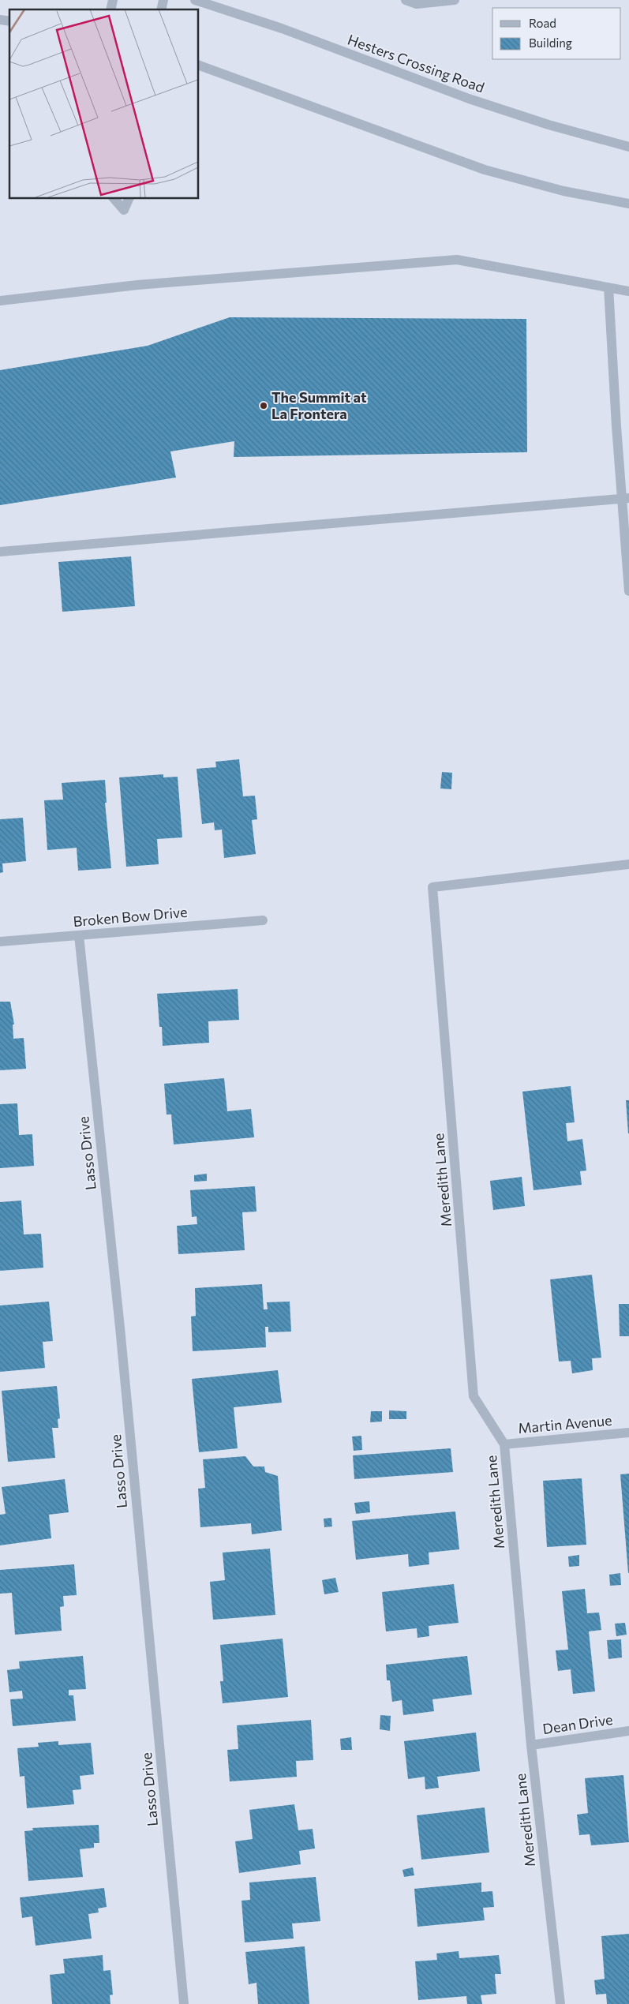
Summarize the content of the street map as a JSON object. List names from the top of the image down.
{
  "streets": {
    "street": [
      "Hesters Crossing Road",
      "Broken Bow Drive",
      "Lasso Drive",
      "Meredith Lane",
      "Martin Avenue",
      "Dean Drive"
    ]
  },
  "crossings": [
    ["Broken Bow Drive", "Lasso Drive"],
    ["Meredith Lane", "Martin Avenue"],
    ["Meredith Lane", "Dean Drive"]
  ],
  "places": ["The Summit at La Frontera"],
  "legend": ["Road", "Building"]
}
